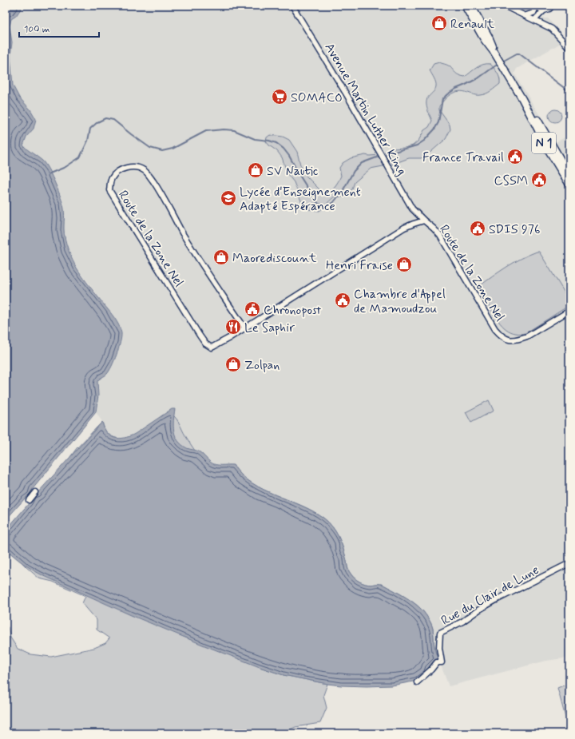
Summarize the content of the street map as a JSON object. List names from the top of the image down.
{
  "streets": {
    "main road": ["N 1"],
    "street": ["Avenue Martin Luther King", "Route de la Zone Nel", "Rue du Clair de Lune"]
  },
  "crossings": [
    ["Avenue Martin Luther King", "Route de la Zone Nel"]
  ],
  "places": {
    "shop": [
      "Renault",
      "SV Nautic",
      "Maorediscount",
      "Henri Fraise",
      "Zolpan"
    ],
    "supermarket": ["SOMACO"],
    "public building": [
      "France Travail",
      "CSSM",
      "SDIS 976",
      "Chambre d'Appel de Mamoudzou",
      "Chronopost"
    ],
    "school or university": ["Lycée d'Enseignement Adapté Espérance"],
    "restaurant": ["Le Saphir"]
  },
  "scale_bar": "100 m"
}
